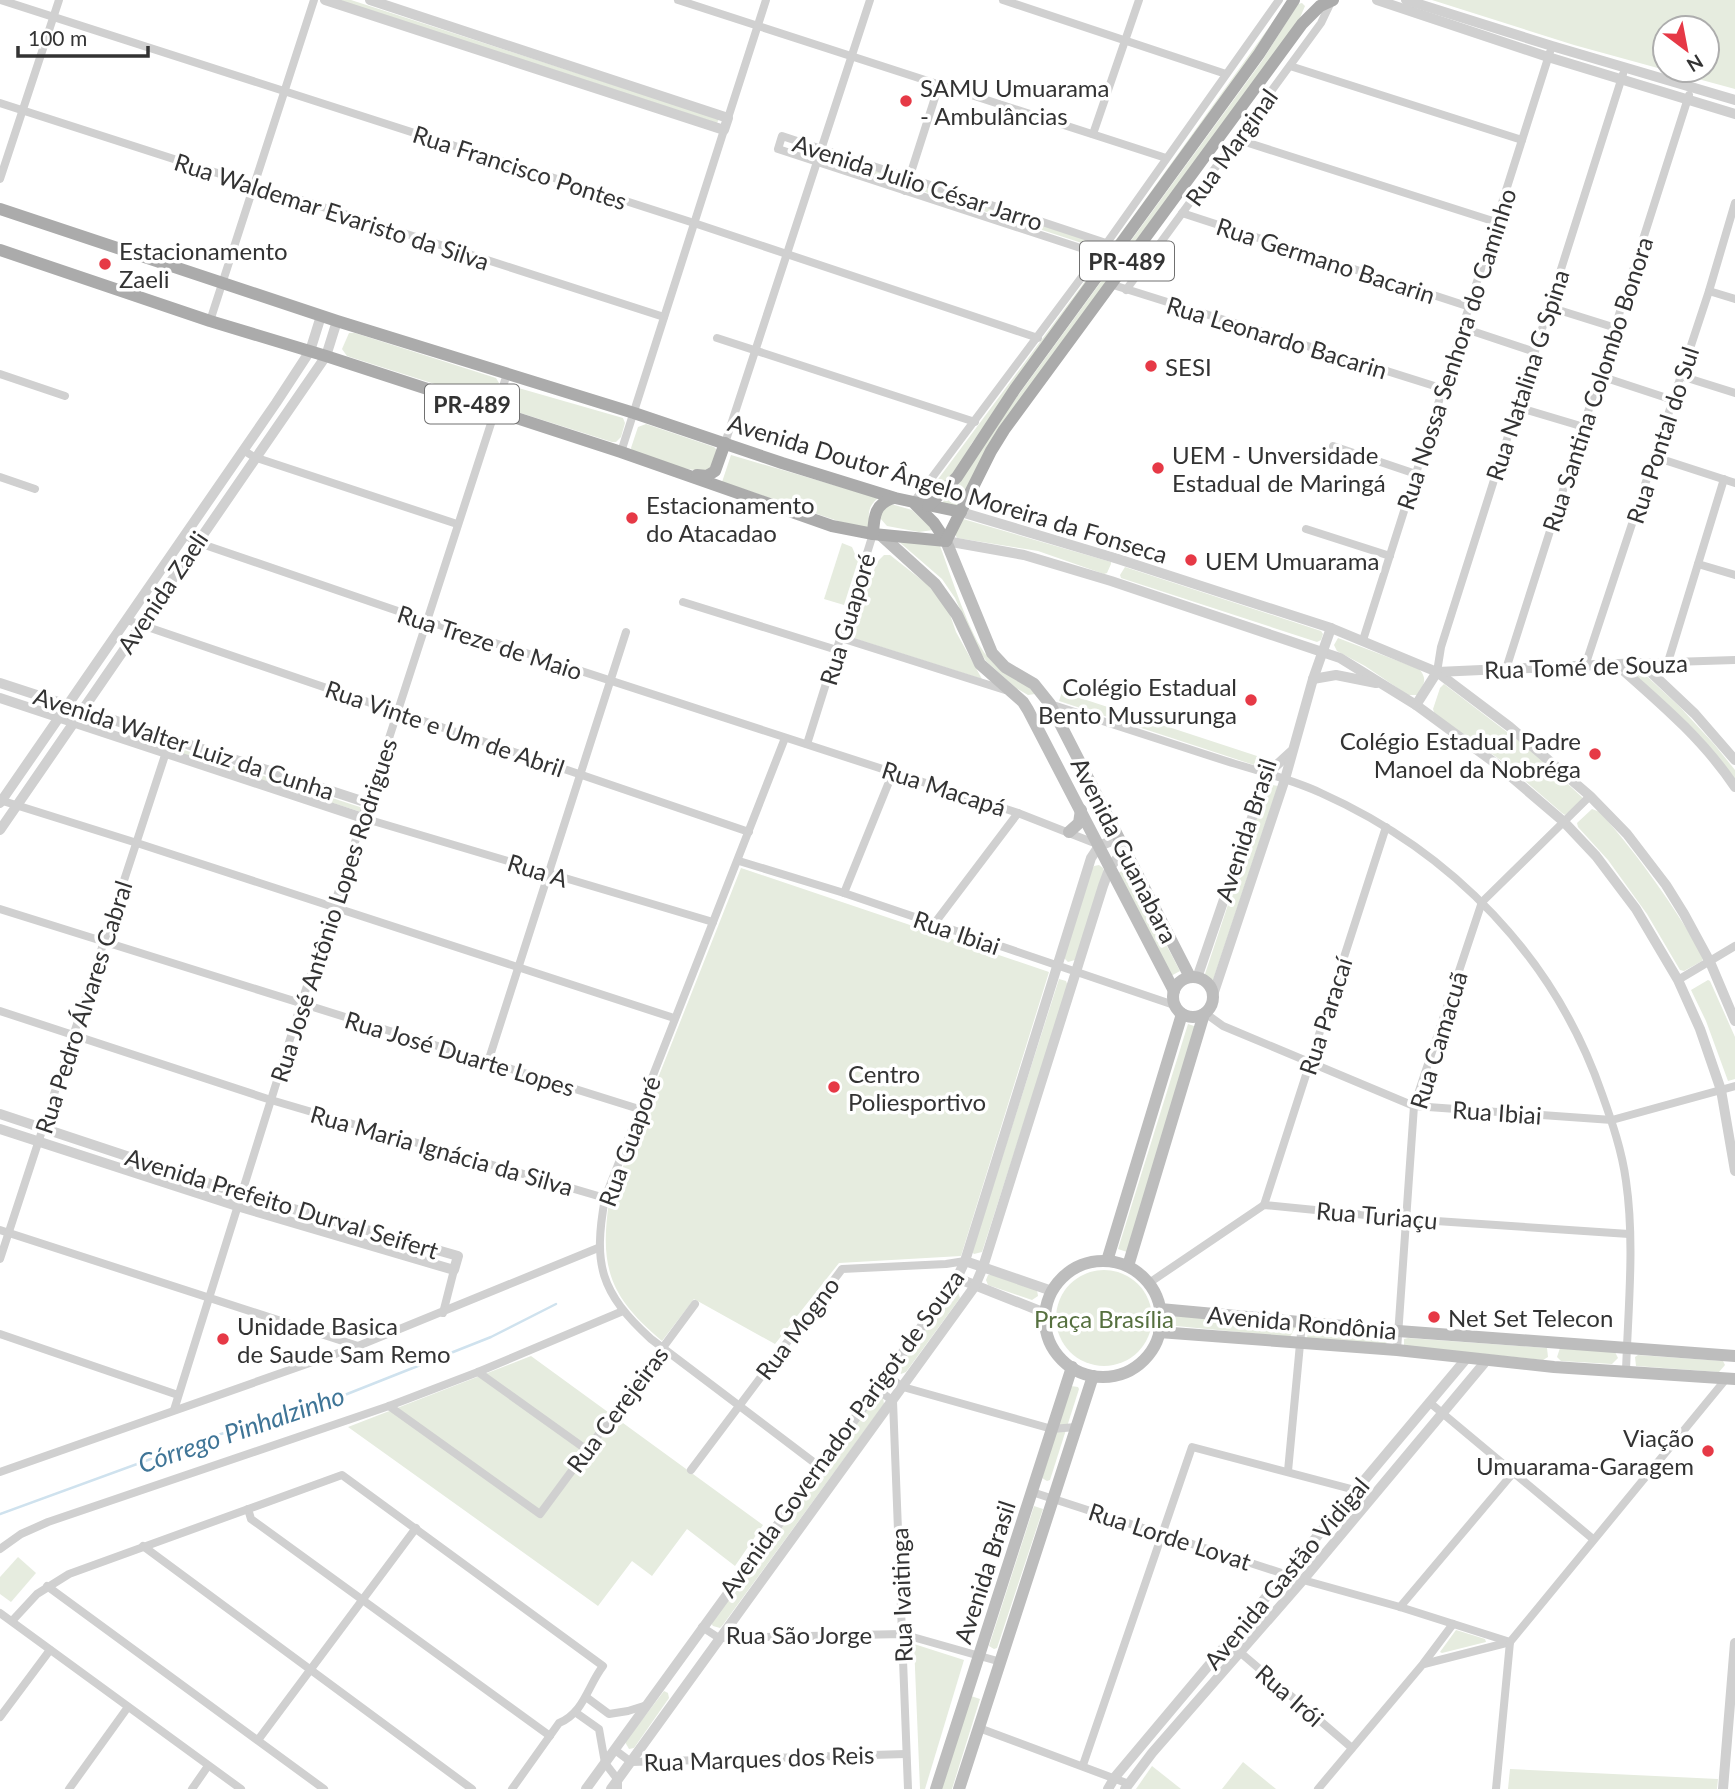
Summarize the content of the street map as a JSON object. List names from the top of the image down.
{
  "streets": {
    "main road": [
      "PR-489",
      "Avenida Doutor Ângelo Moreira da Fonseca",
      "Avenida Brasil",
      "Avenida Guanabara",
      "Avenida Rondônia"
    ],
    "street": [
      "Rua Marginal",
      "Rua Francisco Pontes",
      "Avenida Julio César Jarro",
      "Rua Waldemar Evaristo da Silva",
      "Rua Germano Bacarin",
      "Rua Leonardo Bacarin",
      "Rua Nossa Senhora do Caminho",
      "Rua Natalina G Spina",
      "Rua Santina Colombo Bonora",
      "Rua Pontal do Sul",
      "Avenida Zaeli",
      "Rua Guaporé",
      "Rua Treze de Maio",
      "Rua Tomé de Souza",
      "Rua Vinte e Um de Abril",
      "Avenida Walter Luiz da Cunha",
      "Rua Macapá",
      "Rua A",
      "Rua José Antônio Lopes Rodrigues",
      "Rua Ibiai",
      "Rua Pedro Álvares Cabral",
      "Rua Paracaí",
      "Rua Camacuã",
      "Rua José Duarte Lopes",
      "Rua Maria Ignácia da Silva",
      "Avenida Prefeito Durval Seifert",
      "Rua Turiaçu",
      "Rua Mogno",
      "Rua Cerejeiras",
      "Avenida Governador Parigot de Souza",
      "Rua Lorde Lovat",
      "Avenida Gastão Vidigal",
      "Rua Ivaitinga",
      "Rua São Jorge",
      "Rua Irói",
      "Rua Marques dos Reis"
    ]
  },
  "crossings": [
    ["Rua Marginal", "Rua Germano Bacarin"],
    ["Rua Marginal", "PR-489"],
    ["Rua Marginal", "Rua Leonardo Bacarin"],
    ["Rua Germano Bacarin", "Rua Nossa Senhora do Caminho"],
    ["PR-489", "Rua Leonardo Bacarin"],
    ["PR-489", "Avenida Doutor Ângelo Moreira da Fonseca"],
    ["PR-489", "Avenida Guanabara"],
    ["Rua Leonardo Bacarin", "Rua Nossa Senhora do Caminho"],
    ["Rua Nossa Senhora do Caminho", "Avenida Doutor Ângelo Moreira da Fonseca"],
    ["Rua Natalina G Spina", "Avenida Doutor Ângelo Moreira da Fonseca"],
    ["Rua Natalina G Spina", "Rua Tomé de Souza"],
    ["Rua Santina Colombo Bonora", "Rua Tomé de Souza"],
    ["Rua Pontal do Sul", "Rua Tomé de Souza"],
    ["Avenida Doutor Ângelo Moreira da Fonseca", "Avenida Zaeli"],
    ["Avenida Doutor Ângelo Moreira da Fonseca", "Rua Guaporé"],
    ["Avenida Doutor Ângelo Moreira da Fonseca", "Rua Tomé de Souza"],
    ["Avenida Doutor Ângelo Moreira da Fonseca", "Avenida Guanabara"],
    ["Avenida Doutor Ângelo Moreira da Fonseca", "Rua José Antônio Lopes Rodrigues"],
    ["Avenida Doutor Ângelo Moreira da Fonseca", "Rua Ibiai"],
    ["Avenida Doutor Ângelo Moreira da Fonseca", "Rua Camacuã"],
    ["Avenida Zaeli", "Rua Treze de Maio"],
    ["Avenida Zaeli", "Rua Vinte e Um de Abril"],
    ["Avenida Zaeli", "Avenida Walter Luiz da Cunha"],
    ["Rua Guaporé", "Rua Treze de Maio"],
    ["Rua Guaporé", "Rua Vinte e Um de Abril"],
    ["Rua Guaporé", "Rua Macapá"],
    ["Rua Guaporé", "Avenida Guanabara"],
    ["Rua Guaporé", "Rua A"],
    ["Rua Guaporé", "Rua Ibiai"],
    ["Rua Guaporé", "Rua José Duarte Lopes"],
    ["Rua Guaporé", "Rua Maria Ignácia da Silva"],
    ["Rua Guaporé", "Rua Mogno"],
    ["Rua Guaporé", "Rua Cerejeiras"],
    ["Rua Guaporé", "Avenida Governador Parigot de Souza"],
    ["Rua Treze de Maio", "Rua Macapá"],
    ["Rua Treze de Maio", "Rua José Antônio Lopes Rodrigues"],
    ["Rua Vinte e Um de Abril", "Rua José Antônio Lopes Rodrigues"],
    ["Avenida Walter Luiz da Cunha", "Rua A"],
    ["Avenida Walter Luiz da Cunha", "Rua José Antônio Lopes Rodrigues"],
    ["Avenida Walter Luiz da Cunha", "Rua Pedro Álvares Cabral"],
    ["Rua Macapá", "Avenida Guanabara"],
    ["Rua Macapá", "Avenida Governador Parigot de Souza"],
    ["Avenida Brasil", "Avenida Guanabara"],
    ["Avenida Brasil", "Rua Ibiai"],
    ["Avenida Brasil", "Avenida Rondônia"],
    ["Avenida Brasil", "Rua Lorde Lovat"],
    ["Avenida Brasil", "Rua São Jorge"],
    ["Avenida Guanabara", "Rua Ibiai"],
    ["Avenida Guanabara", "Avenida Governador Parigot de Souza"],
    ["Rua A", "Rua José Antônio Lopes Rodrigues"],
    ["Rua José Antônio Lopes Rodrigues", "Rua José Duarte Lopes"],
    ["Rua José Antônio Lopes Rodrigues", "Rua Maria Ignácia da Silva"],
    ["Rua José Antônio Lopes Rodrigues", "Avenida Prefeito Durval Seifert"],
    ["Rua Ibiai", "Rua Paracaí"],
    ["Rua Ibiai", "Rua Camacuã"],
    ["Rua Ibiai", "Avenida Governador Parigot de Souza"],
    ["Rua Pedro Álvares Cabral", "Rua José Duarte Lopes"],
    ["Rua Pedro Álvares Cabral", "Rua Maria Ignácia da Silva"],
    ["Rua Pedro Álvares Cabral", "Avenida Prefeito Durval Seifert"],
    ["Rua Paracaí", "Rua Turiaçu"],
    ["Rua Camacuã", "Rua Turiaçu"],
    ["Rua Camacuã", "Avenida Rondônia"],
    ["Avenida Rondônia", "Avenida Gastão Vidigal"],
    ["Rua Mogno", "Avenida Governador Parigot de Souza"],
    ["Avenida Governador Parigot de Souza", "Rua Ivaitinga"],
    ["Avenida Governador Parigot de Souza", "Rua São Jorge"],
    ["Avenida Governador Parigot de Souza", "Rua Marques dos Reis"],
    ["Rua Lorde Lovat", "Avenida Gastão Vidigal"],
    ["Avenida Gastão Vidigal", "Rua Irói"],
    ["Rua Ivaitinga", "Rua São Jorge"],
    ["Rua Ivaitinga", "Rua Marques dos Reis"]
  ],
  "water": ["Córrego Pinhalzinho"],
  "parks": ["Praça Brasília"],
  "places": [
    "SAMU Umuarama - Ambulâncias",
    "Estacionamento Zaeli",
    "SESI",
    "UEM - Unversidade Estadual de Maringá",
    "Estacionamento do Atacadao",
    "UEM Umuarama",
    "Colégio Estadual Bento Mussurunga",
    "Colégio Estadual Padre Manoel da Nobréga",
    "Centro Poliesportivo",
    "Net Set Telecon",
    "Unidade Basica de Saude Sam Remo",
    "Viação Umuarama-Garagem"
  ],
  "scale_bar": "100 m",
  "north": "bottom right"
}
